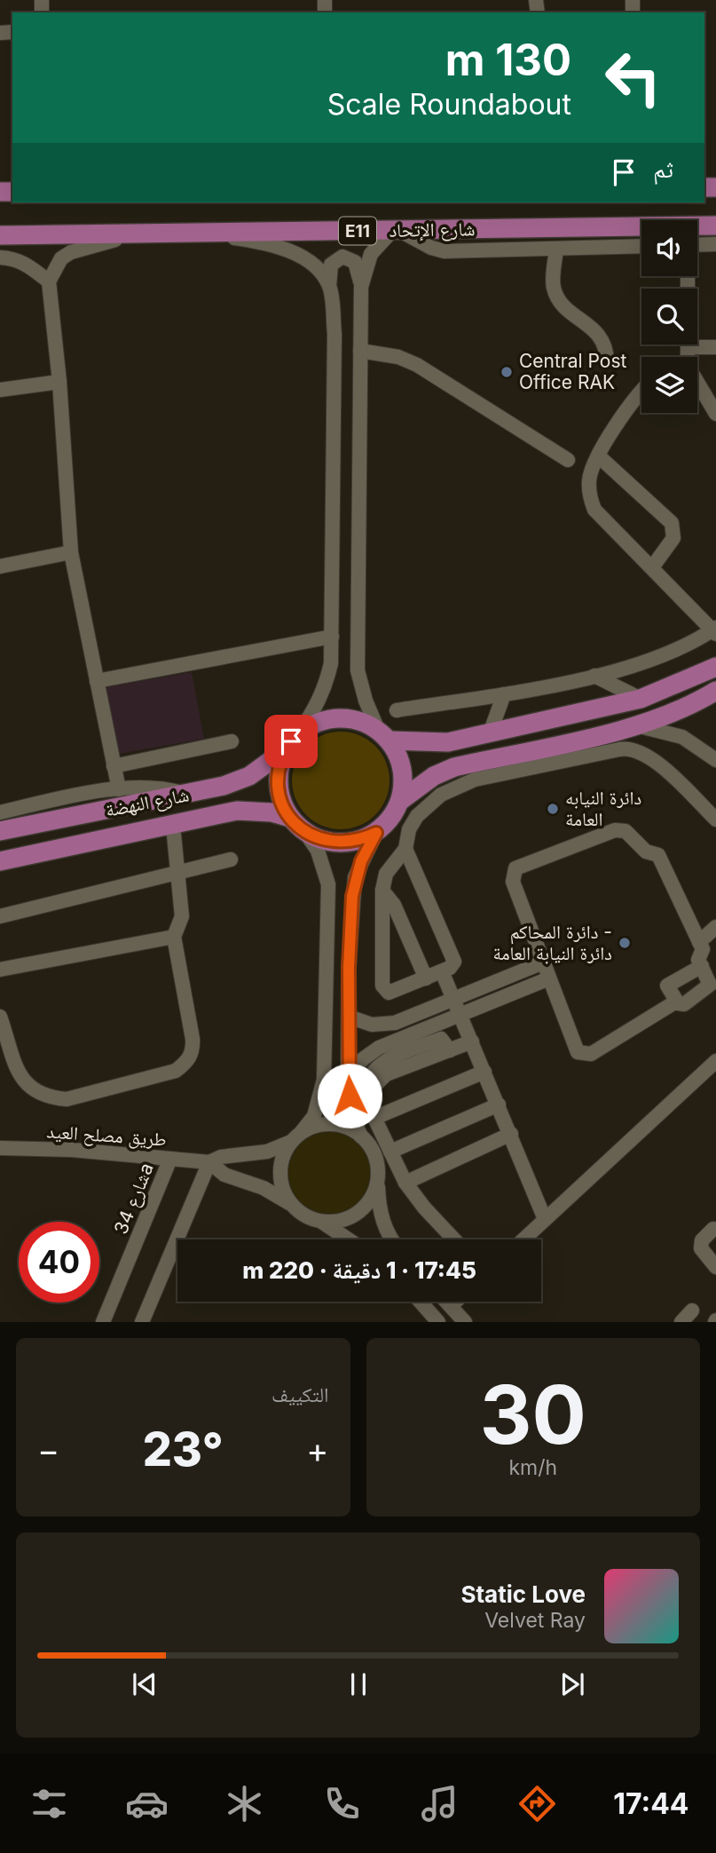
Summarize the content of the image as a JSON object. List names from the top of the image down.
{
  "streets": {
    "main road": ["شارع الإتحاد", "E11", "شارع النهضة"],
    "street": ["طريق مصلح العيد", "شارع 34a"]
  },
  "crossings": [
    ["طريق مصلح العيد", "شارع 34a"]
  ],
  "places": ["Central Post Office RAK", "دائرة النيابه العامة", "دائرة المحاكم - دائرة النيابة العامة"],
  "page": {
    "turn": ["130 m", "Scale Roundabout"],
    "then": "ثم",
    "limit": "40",
    "trip": "17:45 · 1 دقيقة · 220 m",
    "tile": [
      ["30", "km/h"],
      "التكييف"
    ],
    "heat": ["−", "23°", "+"],
    "song": ["Static Love", "Velvet Ray"],
    "tabs": "17:44"
  }
}
